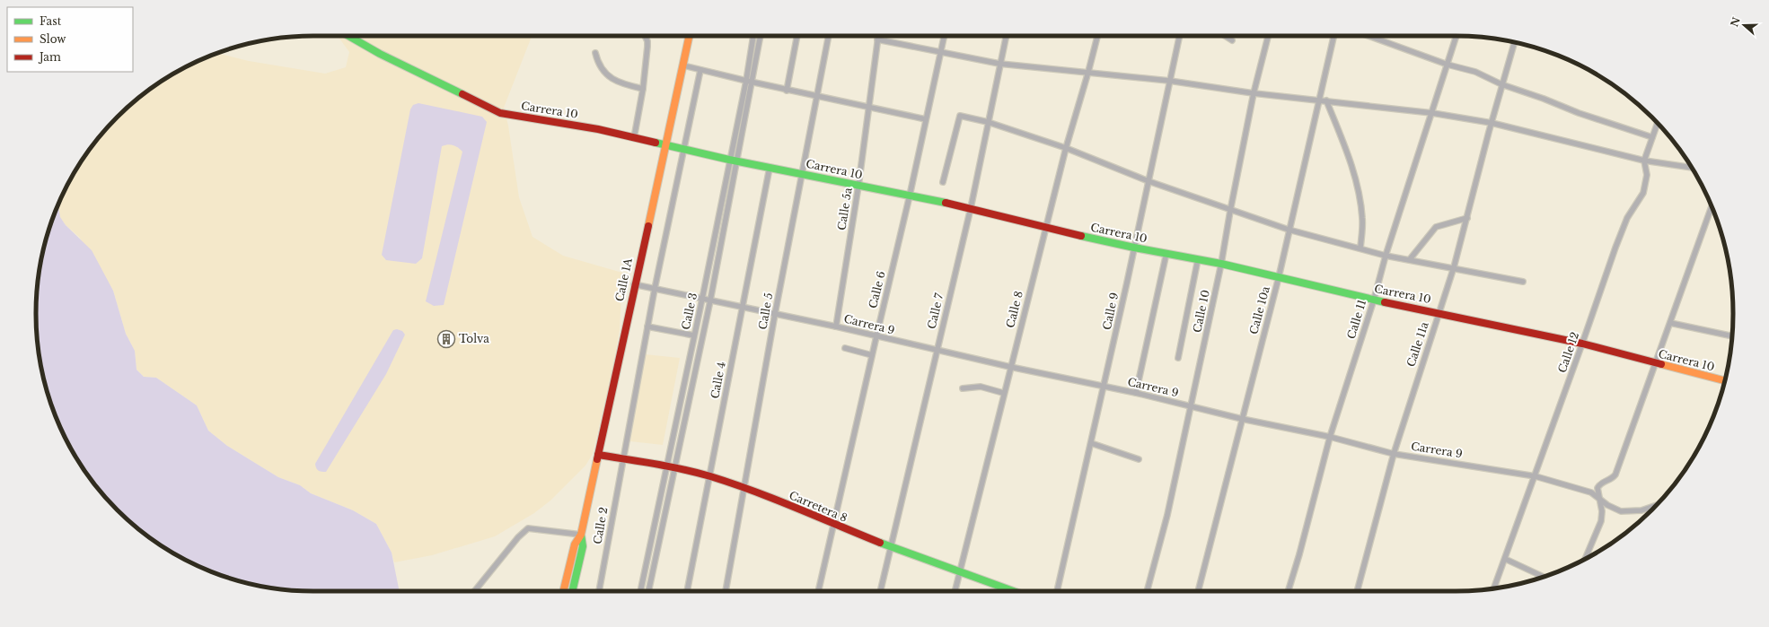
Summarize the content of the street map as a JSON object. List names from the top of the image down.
{
  "streets": {
    "street": [
      "Carrera 10",
      "Calle 5a",
      "Calle 1A",
      "Calle 6",
      "Calle 8",
      "Calle 10a",
      "Calle 3",
      "Calle 5",
      "Calle 7",
      "Calle 9",
      "Calle 10",
      "Calle 11",
      "Carrera 9",
      "Calle 11a",
      "Calle 12",
      "Calle 4",
      "Carretera 8",
      "Calle 2"
    ]
  },
  "crossings": [
    ["Carrera 10", "Calle 5a"],
    ["Carrera 10", "Calle 1A"],
    ["Carrera 10", "Calle 6"],
    ["Carrera 10", "Calle 8"],
    ["Carrera 10", "Calle 10a"],
    ["Carrera 10", "Calle 3"],
    ["Carrera 10", "Calle 5"],
    ["Carrera 10", "Calle 7"],
    ["Carrera 10", "Calle 9"],
    ["Carrera 10", "Calle 10"],
    ["Carrera 10", "Calle 11"],
    ["Carrera 10", "Calle 11a"],
    ["Carrera 10", "Calle 12"],
    ["Carrera 10", "Calle 4"],
    ["Carrera 10", "Calle 2"],
    ["Calle 5a", "Carrera 9"],
    ["Calle 1A", "Carrera 9"],
    ["Calle 1A", "Carretera 8"],
    ["Calle 6", "Carrera 9"],
    ["Calle 6", "Carretera 8"],
    ["Calle 8", "Carrera 9"],
    ["Calle 8", "Carretera 8"],
    ["Calle 10a", "Carrera 9"],
    ["Calle 3", "Carrera 9"],
    ["Calle 3", "Carretera 8"],
    ["Calle 5", "Carrera 9"],
    ["Calle 5", "Carretera 8"],
    ["Calle 7", "Carrera 9"],
    ["Calle 7", "Carretera 8"],
    ["Calle 9", "Carrera 9"],
    ["Calle 10", "Carrera 9"],
    ["Calle 11", "Carrera 9"],
    ["Carrera 9", "Calle 11a"],
    ["Carrera 9", "Calle 12"],
    ["Carrera 9", "Calle 4"],
    ["Carrera 9", "Calle 2"],
    ["Calle 4", "Carretera 8"],
    ["Carretera 8", "Calle 2"]
  ],
  "places": {
    "building": ["Tolva"]
  },
  "legend": ["Fast", "Slow", "Jam"],
  "north": "left"
}
